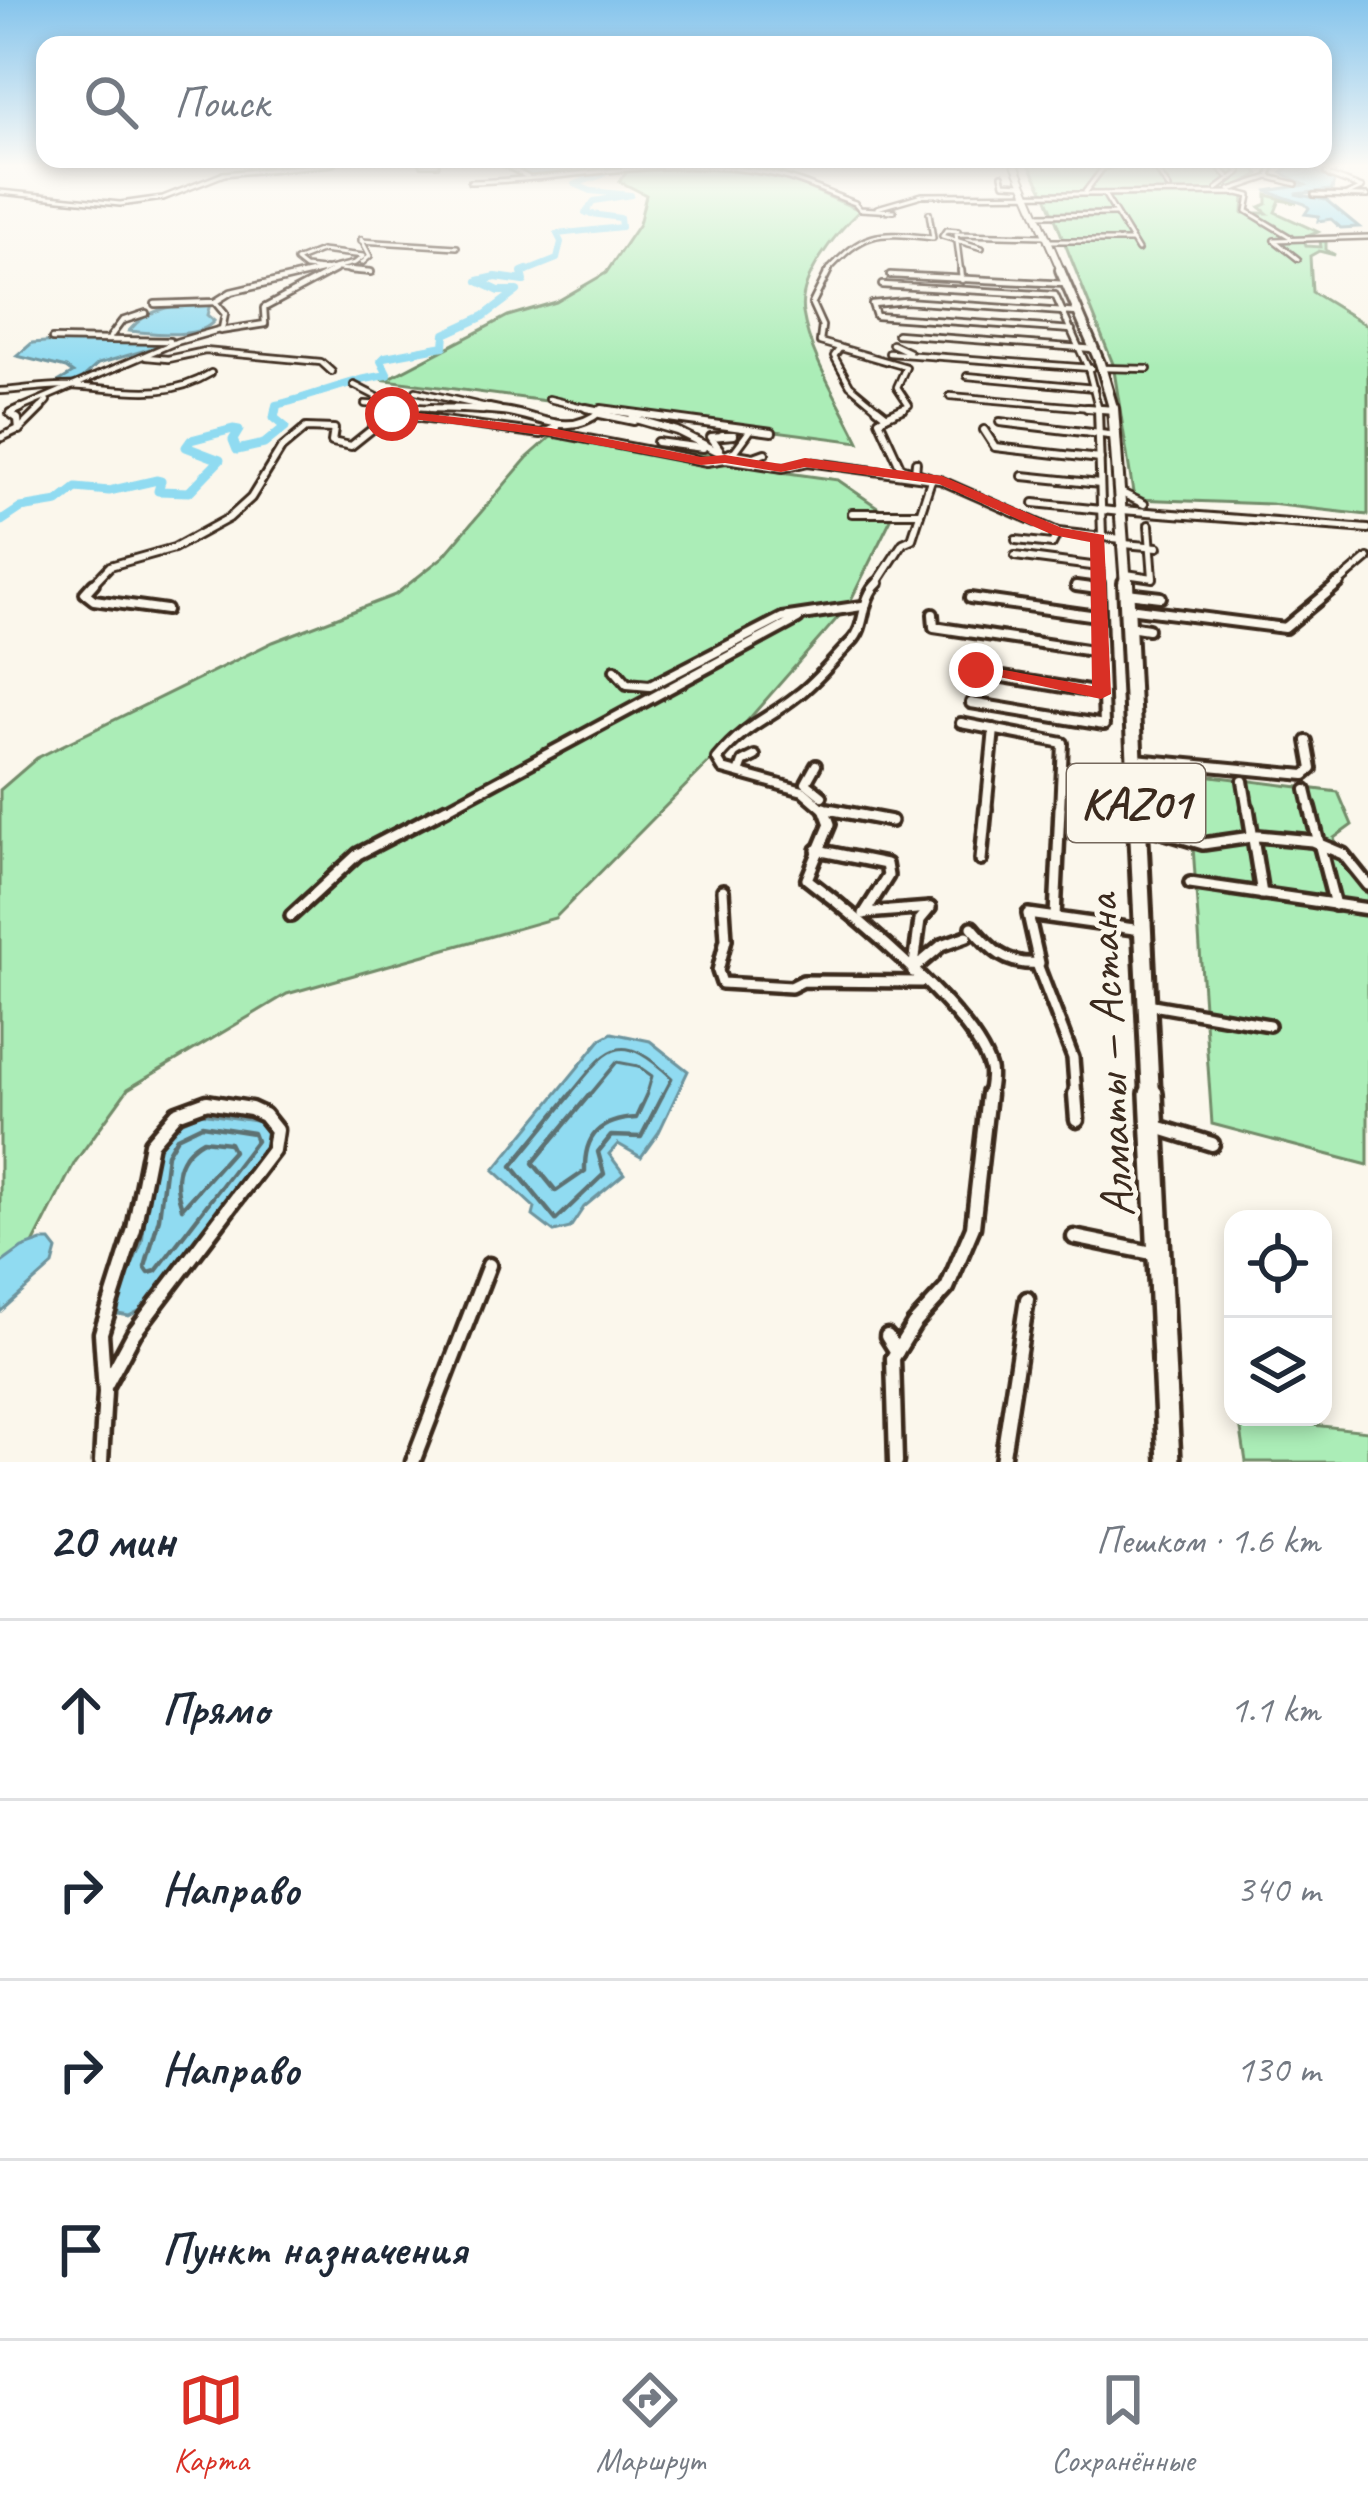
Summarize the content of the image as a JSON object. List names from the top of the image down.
{
  "streets": {
    "highway": ["KАZ01", "Алматы — Астана"]
  },
  "page": {
    "search": "Поиск",
    "heading": ["20 мин", "Пешком · 1.6 km"],
    "list": [
      ["Прямо", "1.1 km"],
      ["Направо", "340 m"],
      ["Направо", "130 m"],
      "Пункт назначения"
    ],
    "nav": ["Карта", "Маршрут", "Сохранённые"]
  }
}
